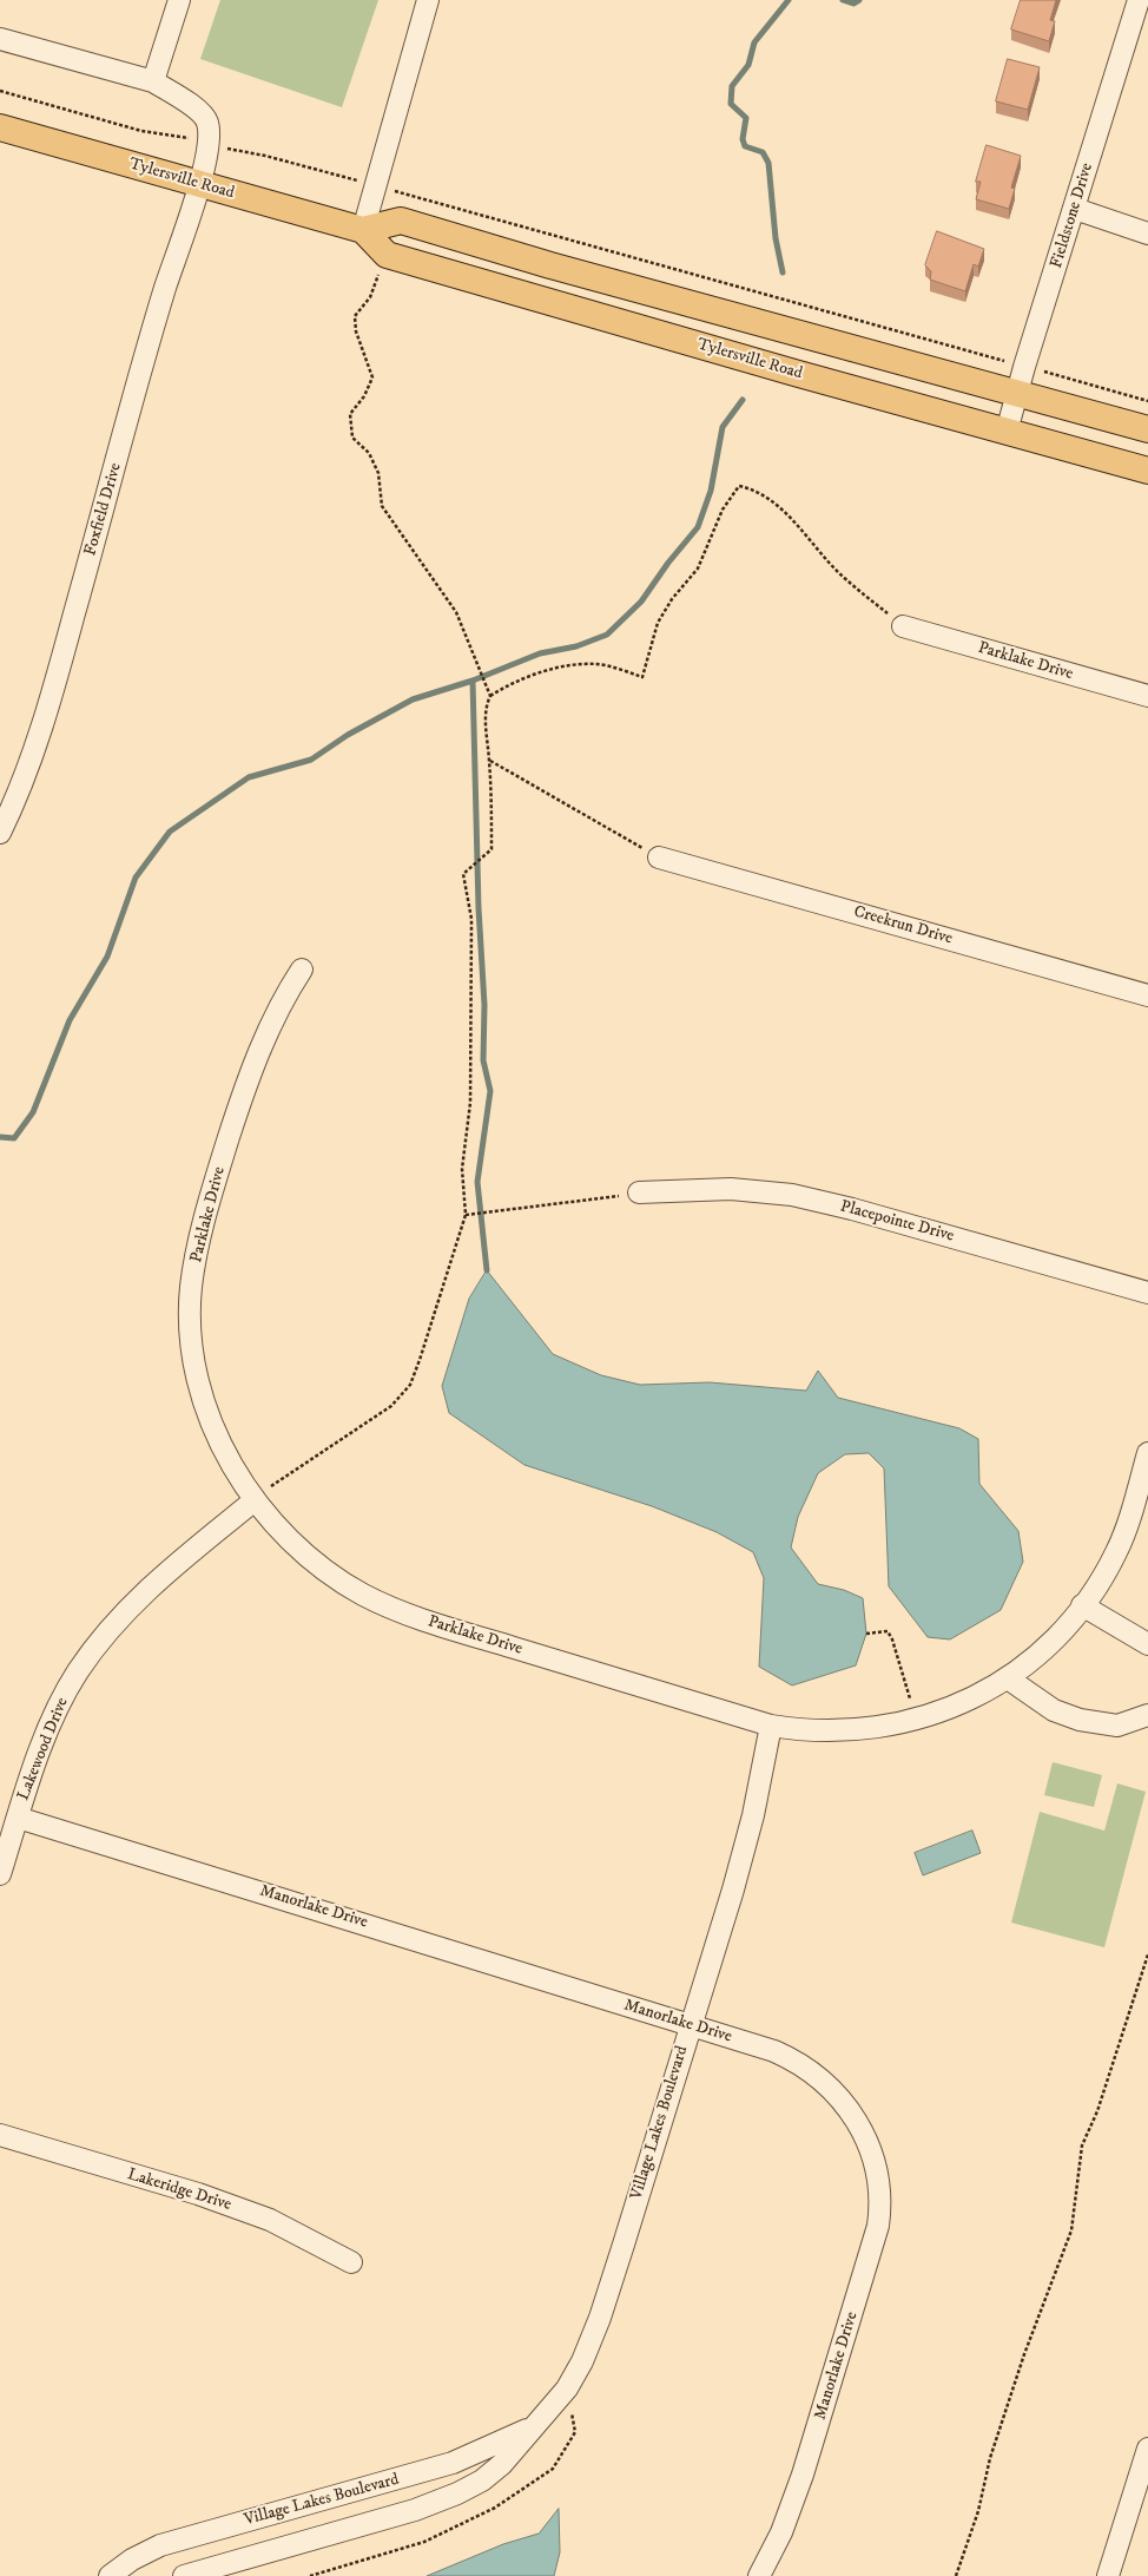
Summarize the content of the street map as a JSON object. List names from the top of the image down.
{
  "streets": {
    "main road": ["Tylersville Road"],
    "street": [
      "Fieldstone Drive",
      "Foxfield Drive",
      "Parklake Drive",
      "Creekrun Drive",
      "Placepointe Drive",
      "Lakewood Drive",
      "Manorlake Drive",
      "Village Lakes Boulevard",
      "Lakeridge Drive"
    ]
  },
  "crossings": [
    ["Tylersville Road", "Fieldstone Drive"],
    ["Tylersville Road", "Foxfield Drive"],
    ["Parklake Drive", "Lakewood Drive"],
    ["Parklake Drive", "Village Lakes Boulevard"],
    ["Lakewood Drive", "Manorlake Drive"],
    ["Manorlake Drive", "Village Lakes Boulevard"]
  ]
}
